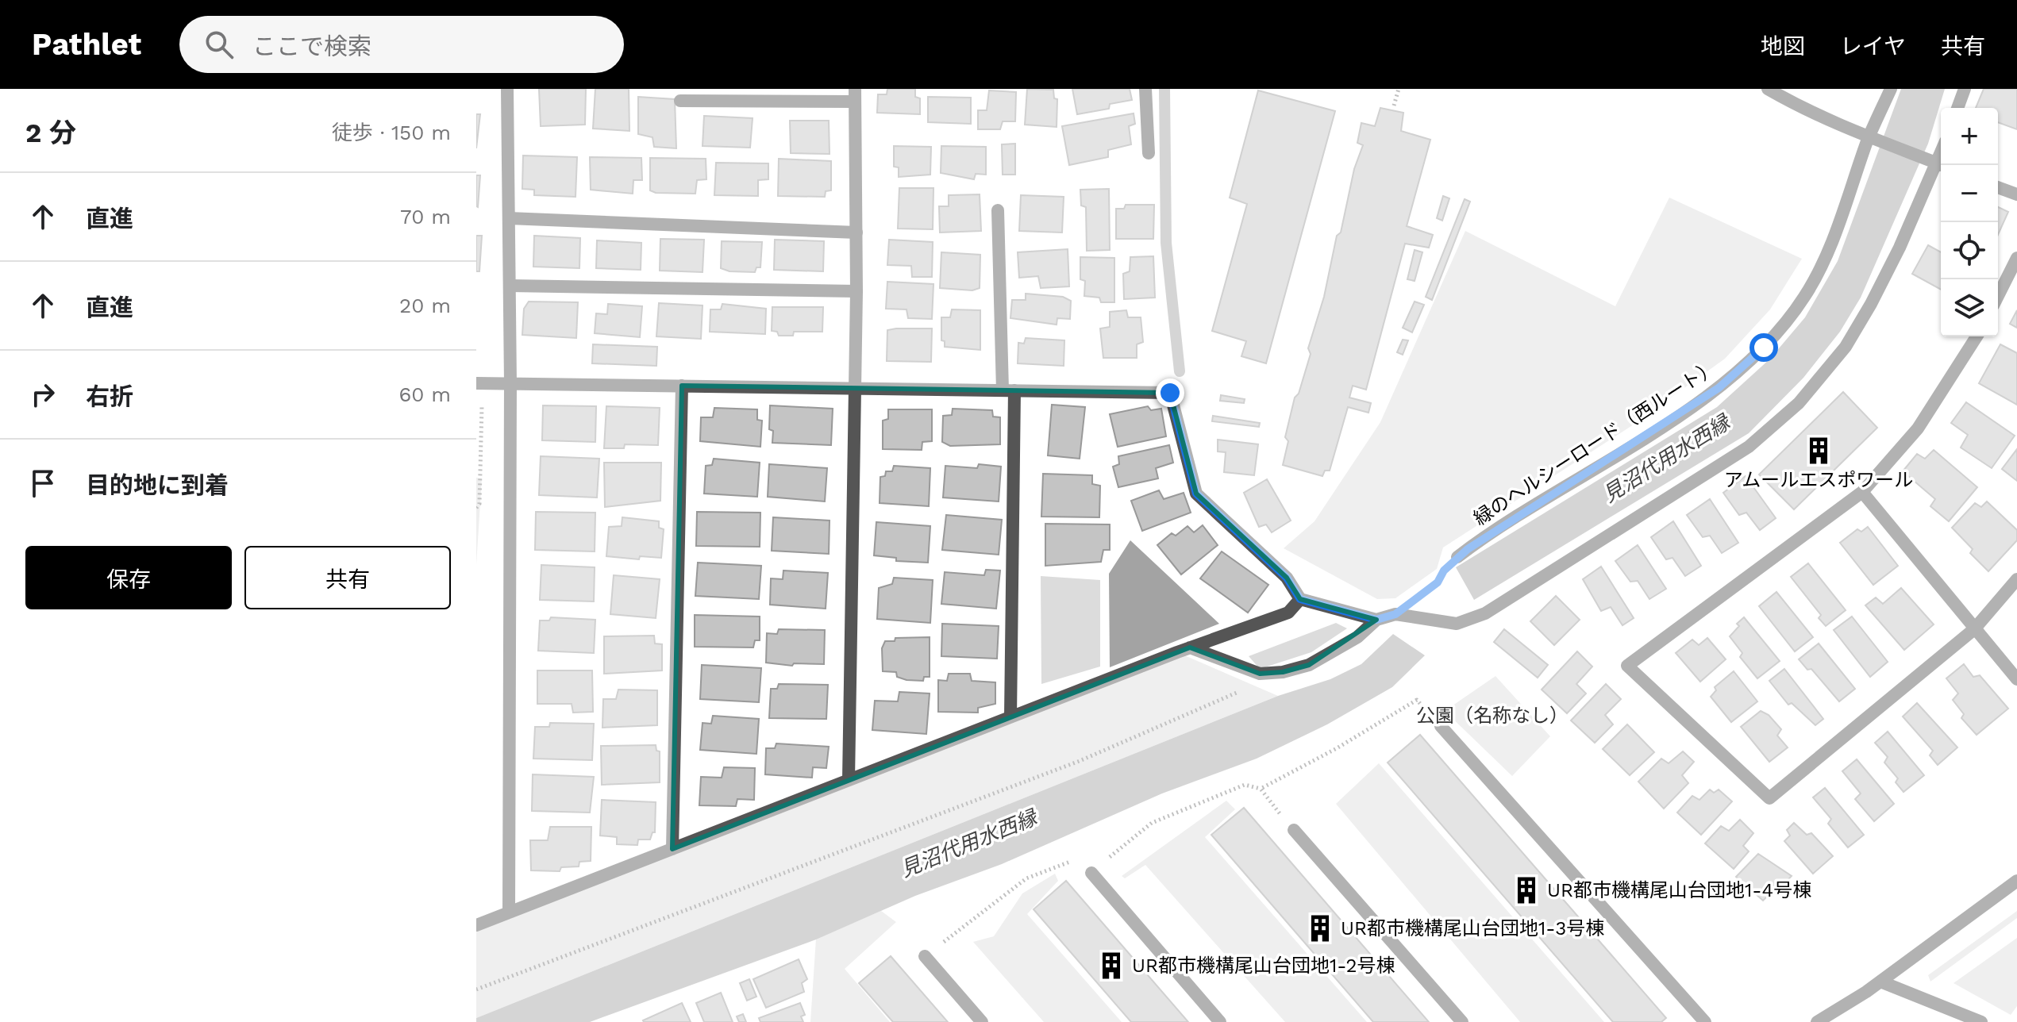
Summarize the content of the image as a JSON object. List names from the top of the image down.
{
  "streets": {
    "street": ["緑のヘルシーロード（西ルート）"]
  },
  "water": ["見沼代用水西縁"],
  "parks": ["公園（名称なし）"],
  "places": {
    "building": [
      "アムールエスポワール",
      "UR都市機構尾山台団地1-4号棟",
      "UR都市機構尾山台団地1-3号棟",
      "UR都市機構尾山台団地1-2号棟"
    ]
  },
  "page": {
    "header": "Pathlet",
    "search": "ここで検索",
    "nav": ["地図", "レイヤ", "共有"],
    "heading": ["2 分", "徒歩 · 150 m"],
    "map_buttons": ["+", "−"],
    "list": [
      ["直進", "70 m"],
      ["直進", "20 m"],
      ["右折", "60 m"],
      "目的地に到着"
    ],
    "buttons": ["保存", "共有"]
  }
}
